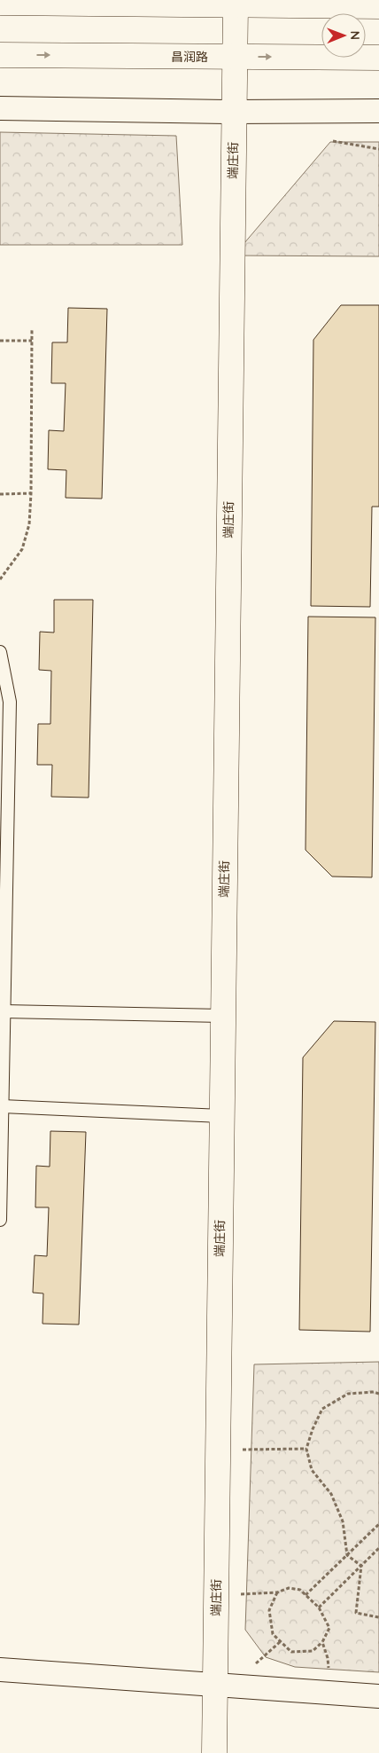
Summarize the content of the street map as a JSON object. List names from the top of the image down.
{
  "streets": {
    "street": ["昌润路", "端庄街"]
  },
  "crossings": [
    ["昌润路", "端庄街"]
  ],
  "north": "right"
}
